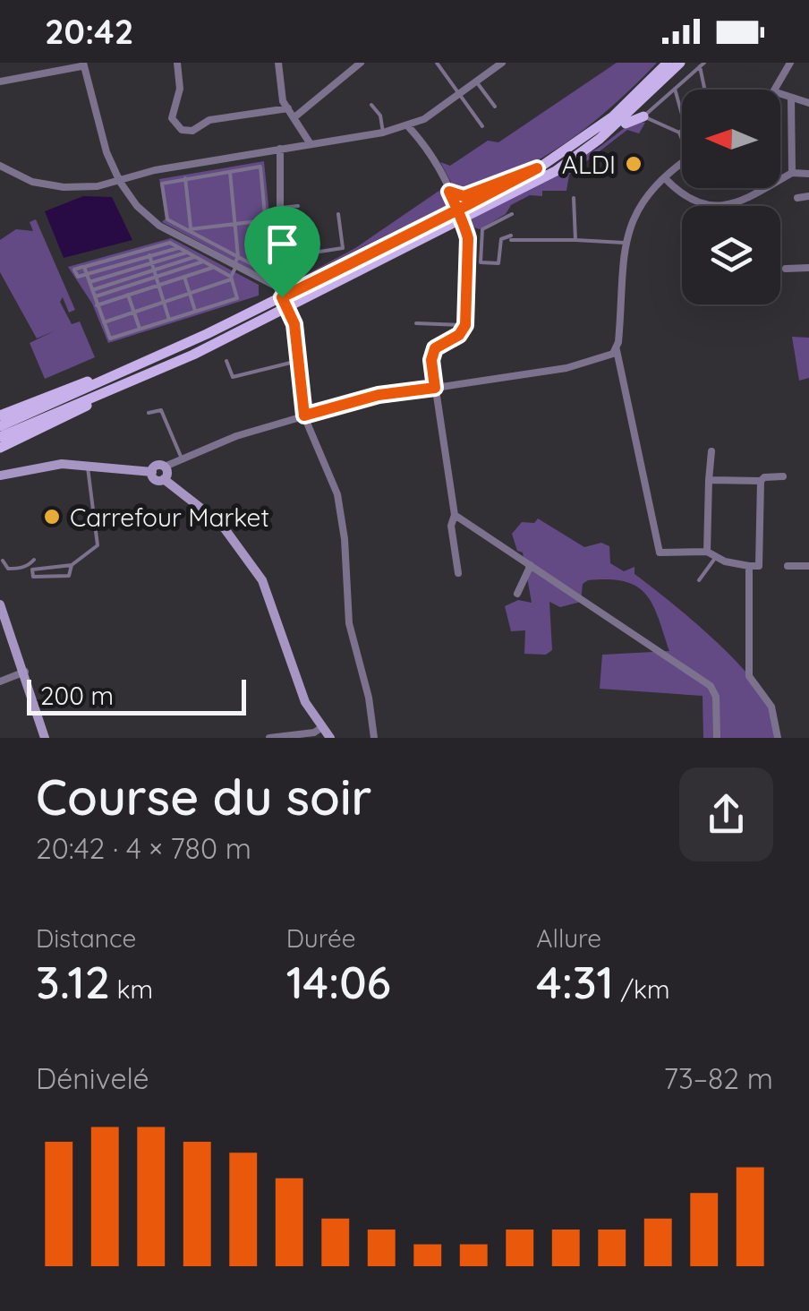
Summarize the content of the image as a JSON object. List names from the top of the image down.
{
  "places": ["ALDI", "Carrefour Market"],
  "scale_bar": "200 m",
  "north": "left",
  "page": {
    "status": "20:42",
    "scale": "200 m",
    "heading": ["Course du soir", "20:42 · 4 × 780 m"],
    "stats": [
      ["Distance", "3.12 km"],
      ["Durée", "14:06"],
      ["Allure", "4:31 /km"]
    ],
    "chart": ["Dénivelé", "73–82 m"]
  }
}
